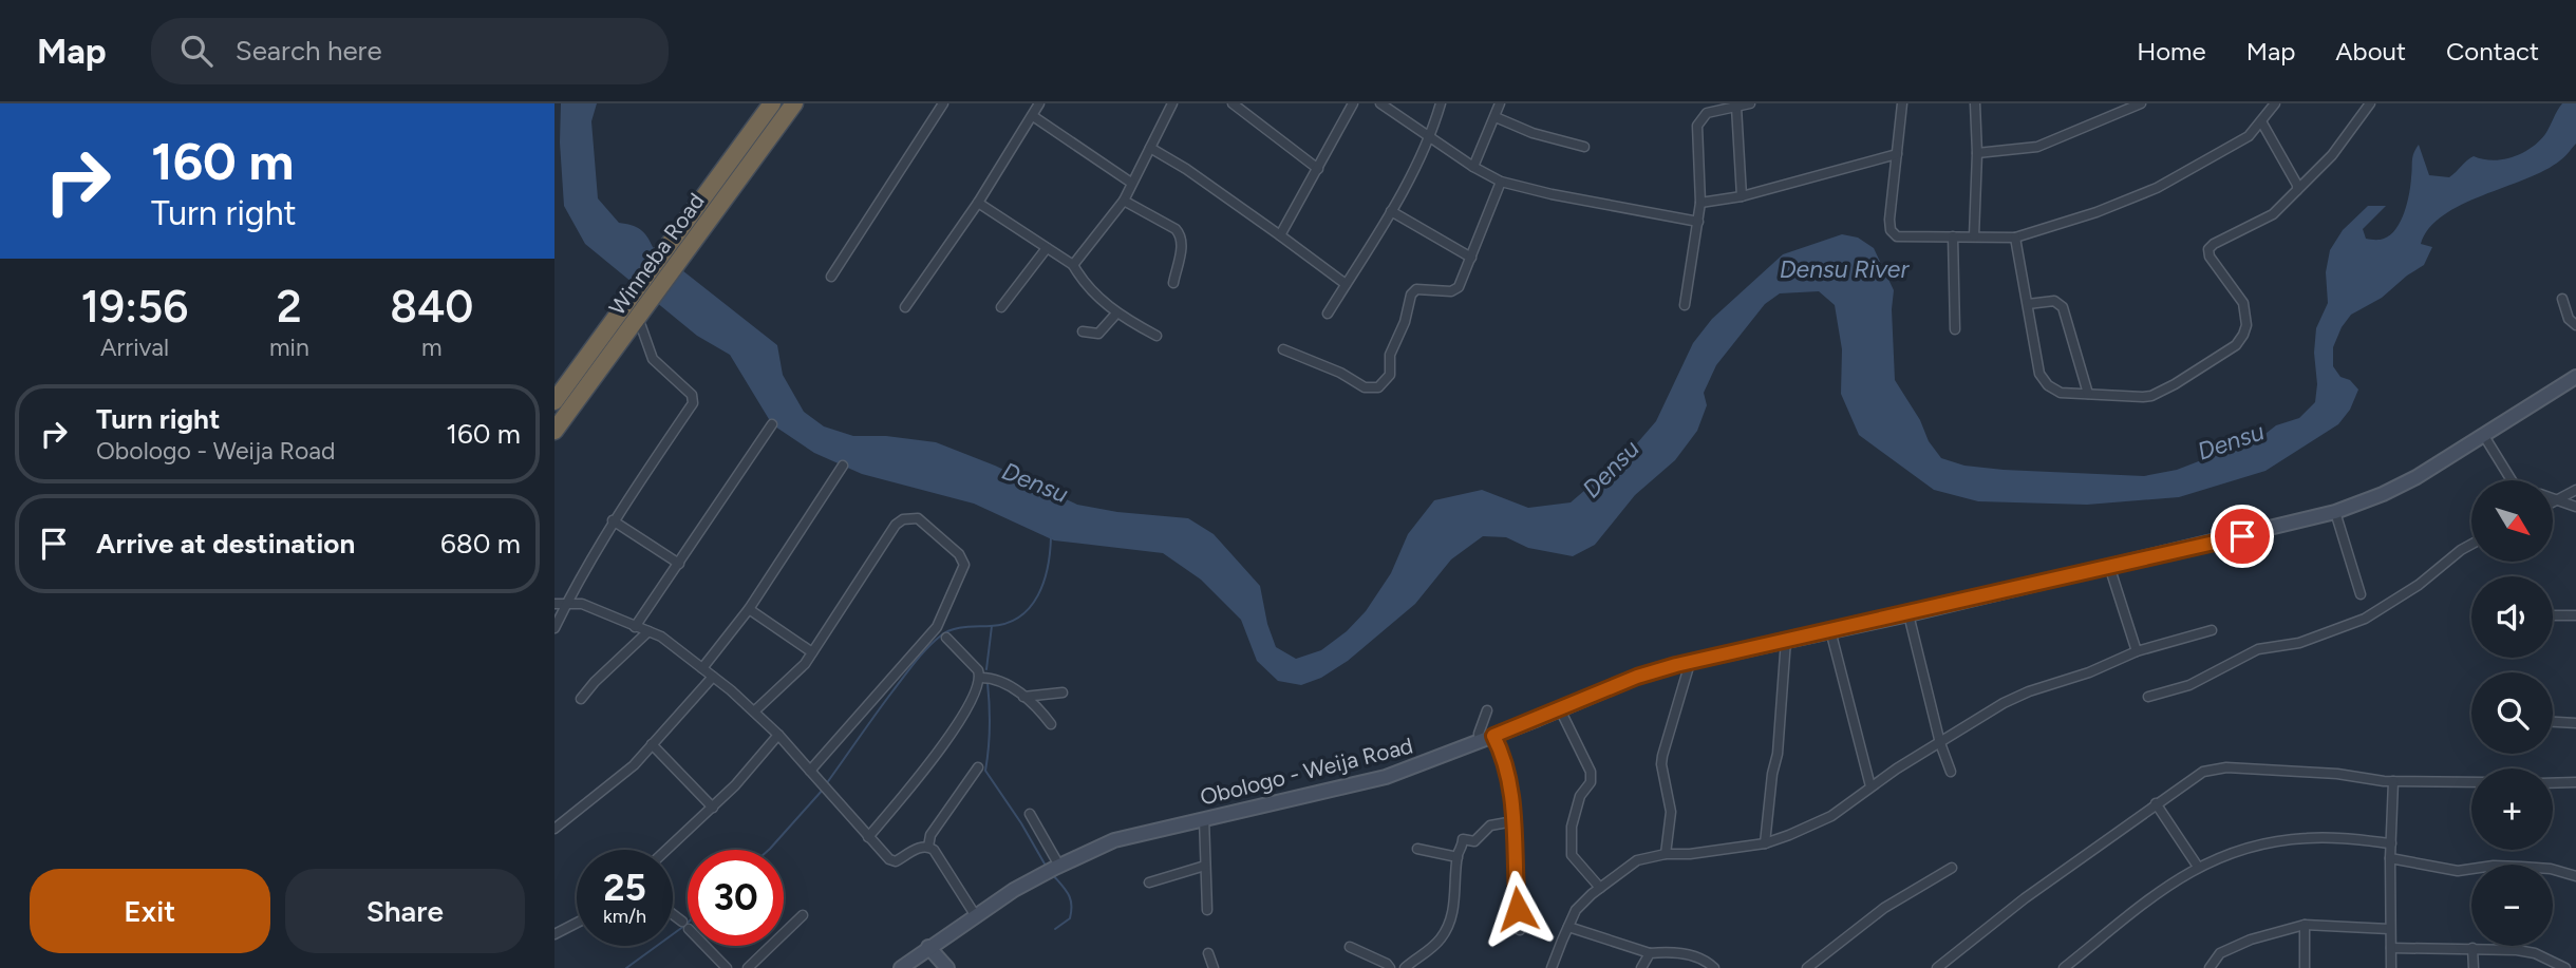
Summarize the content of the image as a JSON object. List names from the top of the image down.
{
  "streets": {
    "highway": ["Winneba Road"],
    "street": ["Obologo - Weija Road"]
  },
  "water": ["Densu River", "Densu"],
  "north": "bottom right",
  "page": {
    "header": "Map",
    "search": "Search here",
    "nav": [
      "Home",
      "Map",
      "About",
      "Contact"
    ],
    "turn": ["160 m", "Turn right"],
    "eta": [
      "19:56",
      "Arrival",
      "2",
      "min",
      "840",
      "m"
    ],
    "list": [
      {
        "name": "Turn right",
        "note": "Obologo - Weija Road",
        "value": "160 m"
      },
      {
        "name": "Arrive at destination",
        "value": "680 m"
      }
    ],
    "map_buttons": ["+", "−"],
    "speed": "25 km/h",
    "limit": "30",
    "buttons": ["Exit", "Share"]
  }
}
